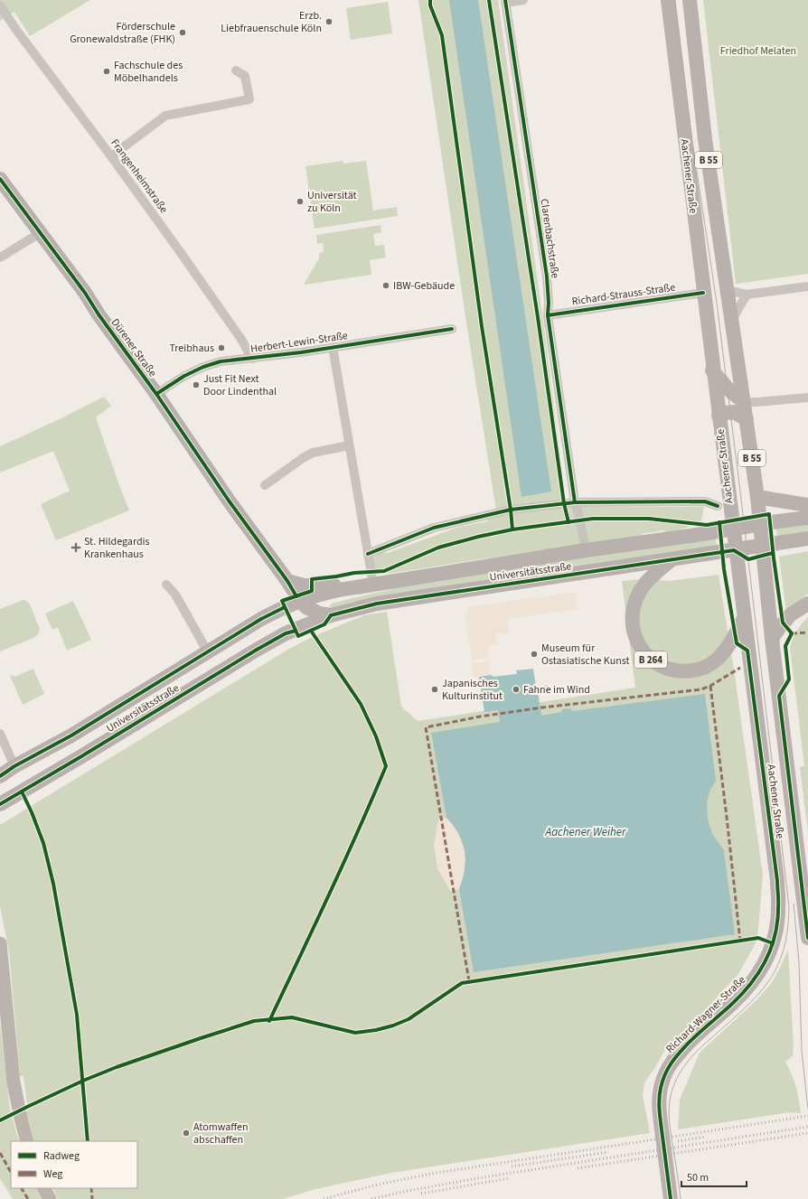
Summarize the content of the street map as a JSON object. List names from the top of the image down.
{
  "streets": {
    "main road": [
      "B 55",
      "Aachener Straße",
      "Dürener Straße",
      "Universitätsstraße",
      "B 264",
      "Richard-Wagner-Straße"
    ],
    "street": [
      "Frangenheimstraße",
      "Clarenbachstraße",
      "Richard-Strauss-Straße",
      "Herbert-Lewin-Straße"
    ]
  },
  "crossings": [
    ["Frangenheimstraße", "Herbert-Lewin-Straße"],
    ["Aachener Straße", "Richard-Strauss-Straße"],
    ["Aachener Straße", "Universitätsstraße"],
    ["Aachener Straße", "B 264"],
    ["Aachener Straße", "Richard-Wagner-Straße"],
    ["Clarenbachstraße", "Richard-Strauss-Straße"],
    ["Clarenbachstraße", "Universitätsstraße"],
    ["Herbert-Lewin-Straße", "Dürener Straße"],
    ["Dürener Straße", "Universitätsstraße"],
    ["Universitätsstraße", "B 264"]
  ],
  "water": ["Aachener Weiher"],
  "parks": ["Friedhof Melaten"],
  "places": {
    "other": [
      "Erzb. Liebfrauenschule Köln",
      "Förderschule Gronewaldstraße (FHK)",
      "Fachschule des Möbelhandels",
      "Universität zu Köln",
      "IBW-Gebäude",
      "Treibhaus",
      "Just Fit Next Door Lindenthal",
      "Museum für Ostasiatische Kunst",
      "Japanisches Kulturinstitut",
      "Fahne im Wind",
      "Atomwaffen abschaffen"
    ],
    "health": ["St. Hildegardis Krankenhaus"]
  },
  "legend": ["Radweg", "Weg"],
  "scale_bar": "50 m"
}
